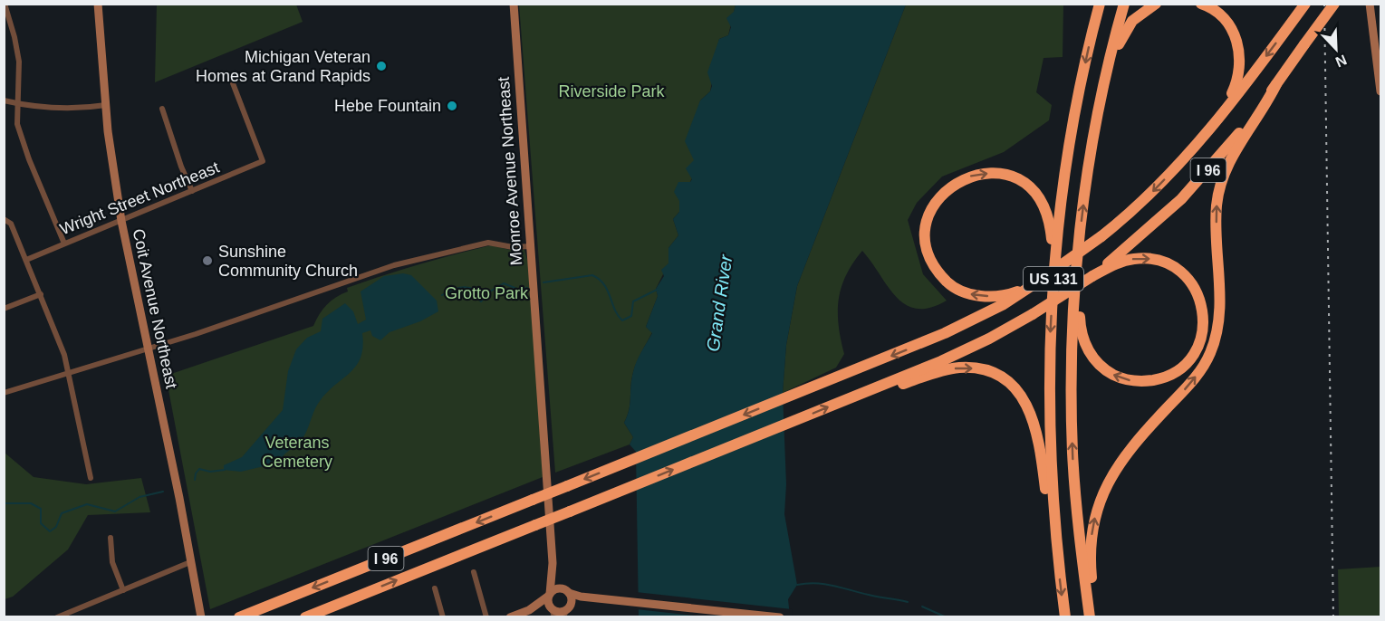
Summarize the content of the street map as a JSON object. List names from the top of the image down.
{
  "streets": {
    "highway": ["I 96", "US 131"],
    "main road": ["Monroe Avenue Northeast", "Coit Avenue Northeast"],
    "street": ["Wright Street Northeast"]
  },
  "crossings": [
    ["Wright Street Northeast", "Coit Avenue Northeast"]
  ],
  "water": ["Grand River"],
  "parks": ["Riverside Park", "Grotto Park", "Veterans Cemetery"],
  "places": ["Michigan Veteran Homes at Grand Rapids", "Hebe Fountain", "Sunshine Community Church"],
  "north": "bottom right"
}
